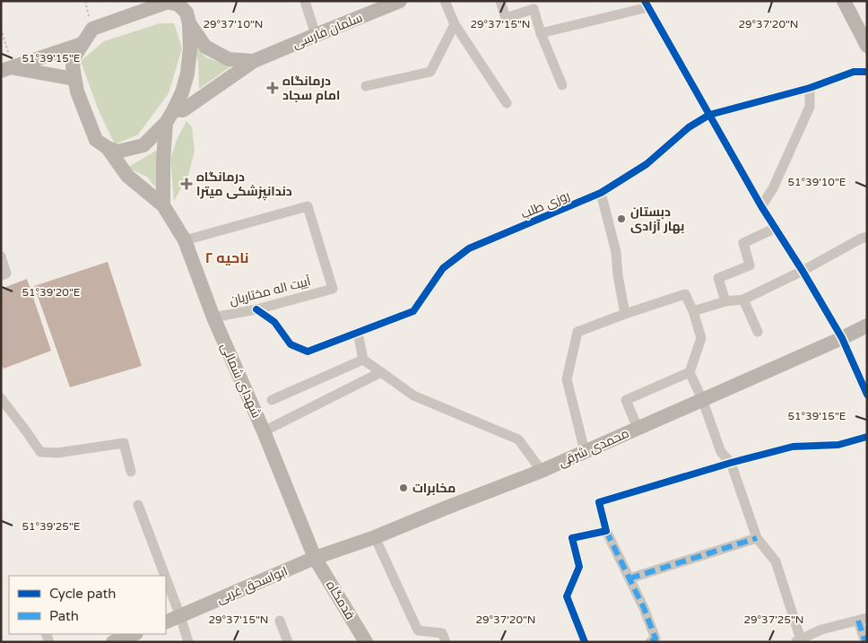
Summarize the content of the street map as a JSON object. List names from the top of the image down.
{
  "streets": {
    "main road": [
      "سلمان فارسی",
      "شهدای شمالی",
      "محمدی شرقی",
      "ابواسحق غربی",
      "قدمگاه"
    ],
    "street": ["روزی طلب", "آییت اله مختاریان"]
  },
  "crossings": [
    ["روزی طلب", "آییت اله مختاریان"],
    ["آییت اله مختاریان", "شهدای شمالی"],
    ["شهدای شمالی", "محمدی شرقی"],
    ["شهدای شمالی", "ابواسحق غربی"],
    ["شهدای شمالی", "قدمگاه"],
    ["محمدی شرقی", "ابواسحق غربی"],
    ["محمدی شرقی", "قدمگاه"],
    ["ابواسحق غربی", "قدمگاه"]
  ],
  "districts": ["ناحیه ۲"],
  "places": {
    "health": ["درمانگاه امام سجاد", "درمانگاه دندانپزشکی میترا"],
    "other": ["دبستان بهار آزادی", "مخابرات"]
  },
  "legend": ["Cycle path", "Path"],
  "coordinates": [
    "29°37'10\"N",
    "29°37'15\"N",
    "29°37'20\"N",
    "51°39'15\"E",
    "51°39'10\"E",
    "51°39'20\"E",
    "51°39'25\"E",
    "29°37'25\"N"
  ]
}
